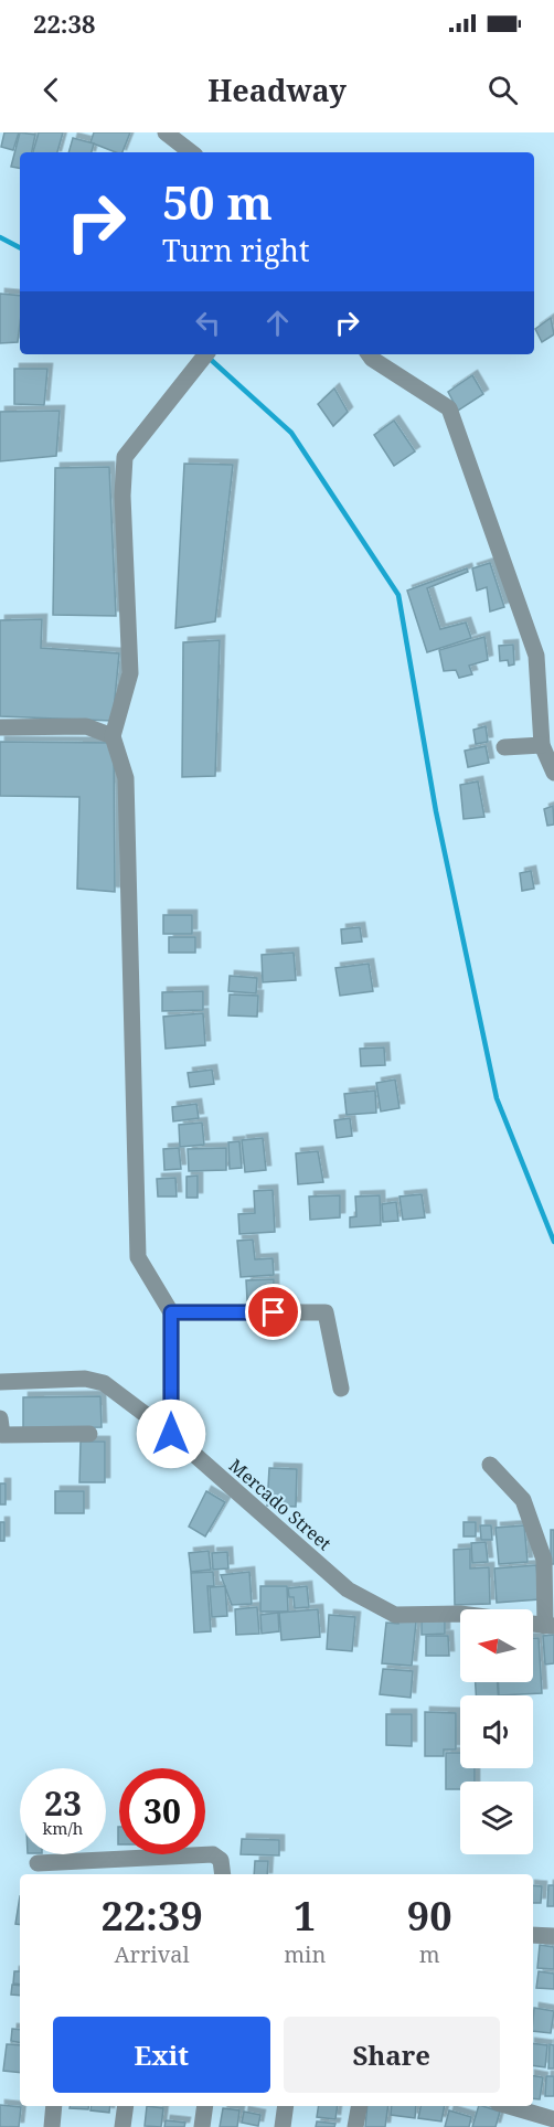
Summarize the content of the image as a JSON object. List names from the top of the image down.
{
  "streets": {
    "street": ["Mercado Street"]
  },
  "north": "left",
  "page": {
    "status": "22:38",
    "header": "Headway",
    "turn": ["50 m", "Turn right"],
    "speed": "23 km/h",
    "limit": "30",
    "eta": [
      "22:39",
      "Arrival",
      "1",
      "min",
      "90",
      "m"
    ],
    "buttons": ["Exit", "Share"]
  }
}
